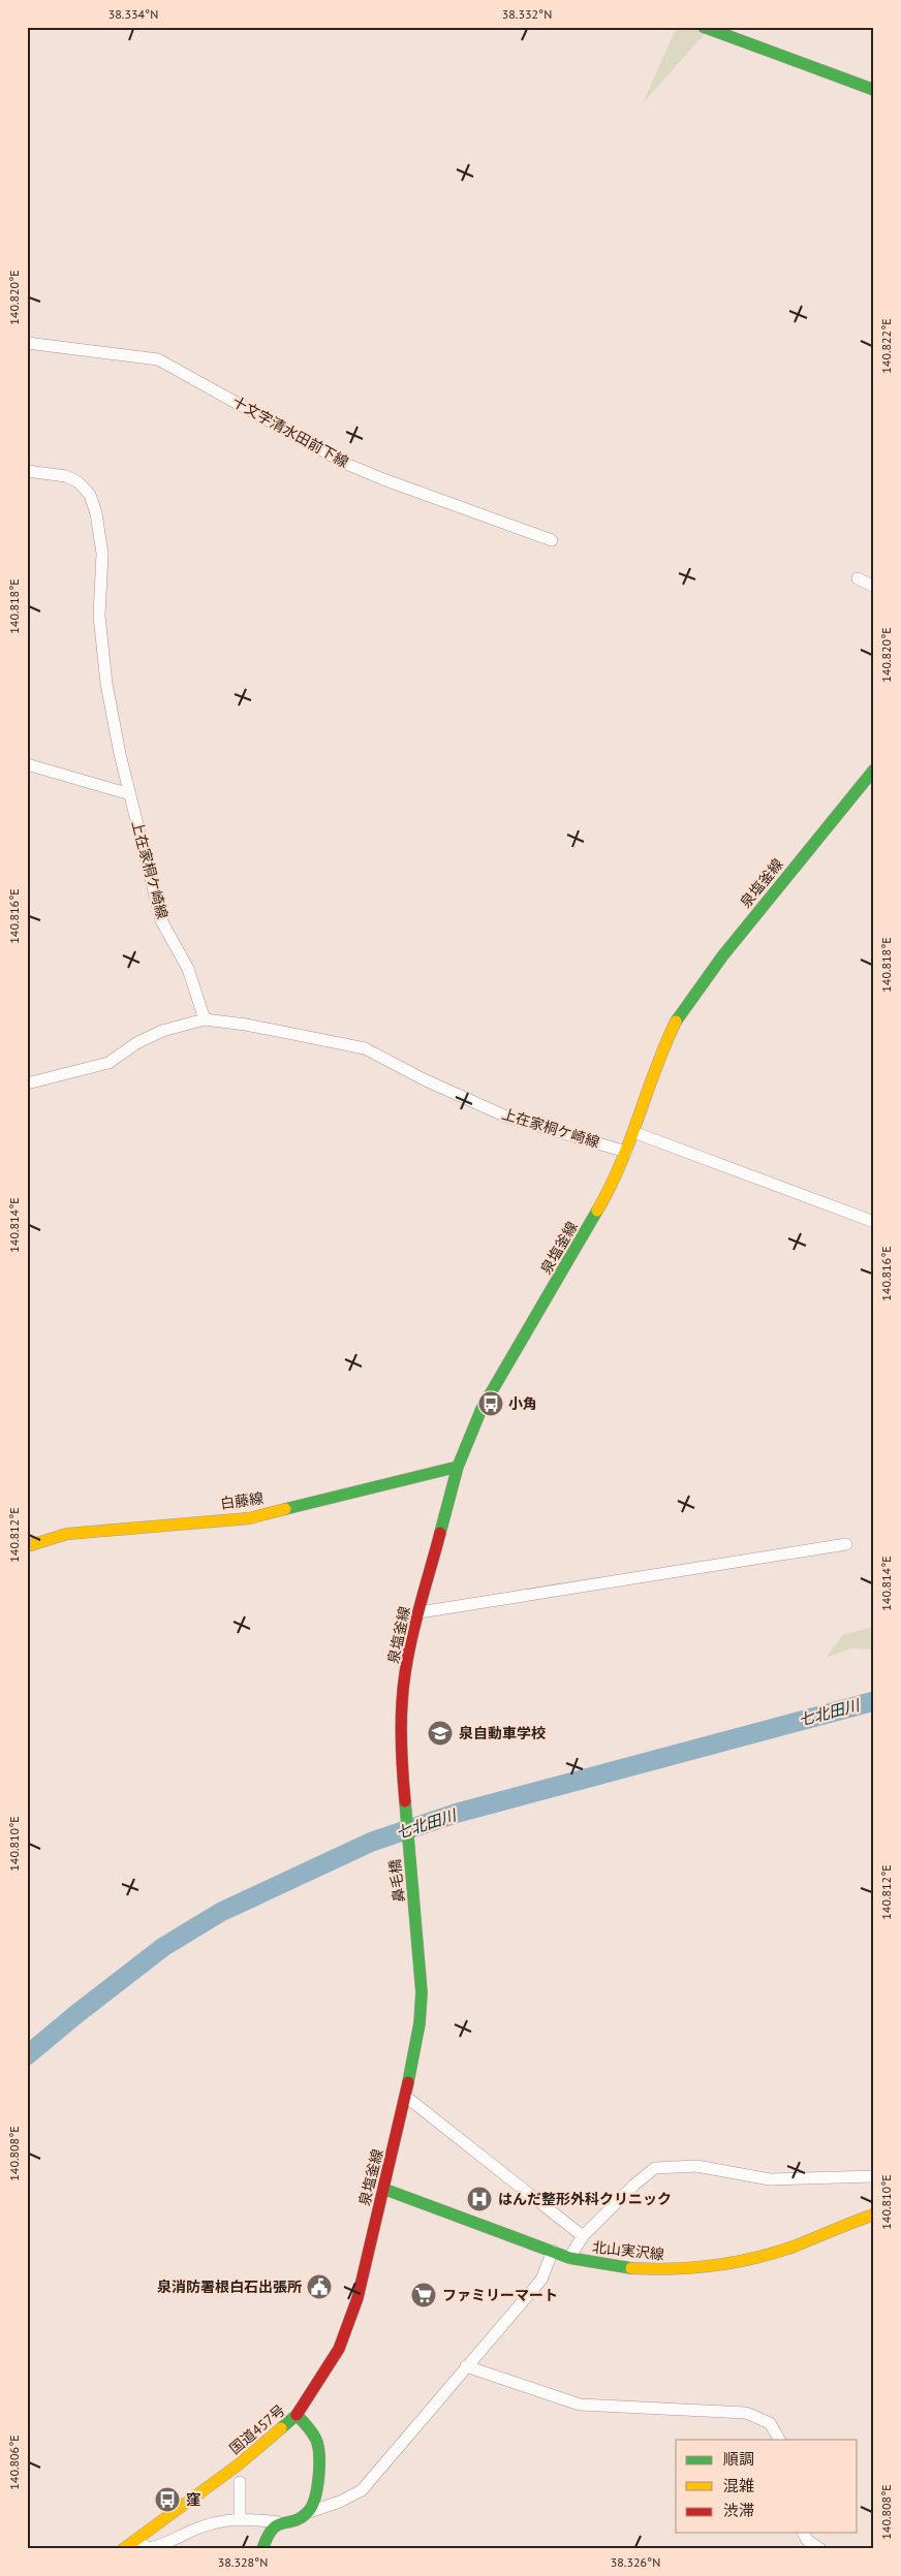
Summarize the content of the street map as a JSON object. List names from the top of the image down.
{
  "streets": {
    "main road": [
      "泉塩釜線",
      "白藤線",
      "鼻毛橋",
      "北山実沢線",
      "国道457号"
    ],
    "street": ["十文字清水田前下線", "上在家桐ケ崎線"]
  },
  "crossings": [
    ["上在家桐ケ崎線", "泉塩釜線"],
    ["泉塩釜線", "白藤線"],
    ["泉塩釜線", "鼻毛橋"],
    ["泉塩釜線", "北山実沢線"],
    ["泉塩釜線", "国道457号"]
  ],
  "water": ["七北田川"],
  "places": {
    "bus stop": ["小角", "窪"],
    "school or university": ["泉自動車学校"],
    "hospital": ["はんだ整形外科クリニック"],
    "public building": ["泉消防署根白石出張所"],
    "supermarket": ["ファミリーマート"]
  },
  "legend": ["順調", "混雑", "渋滞"],
  "coordinates": [
    "38.334°N",
    "38.332°N",
    "140.820°E",
    "140.822°E",
    "140.818°E",
    "140.816°E",
    "140.814°E",
    "140.812°E",
    "140.810°E",
    "140.808°E",
    "140.806°E",
    "38.328°N",
    "38.326°N"
  ]
}
